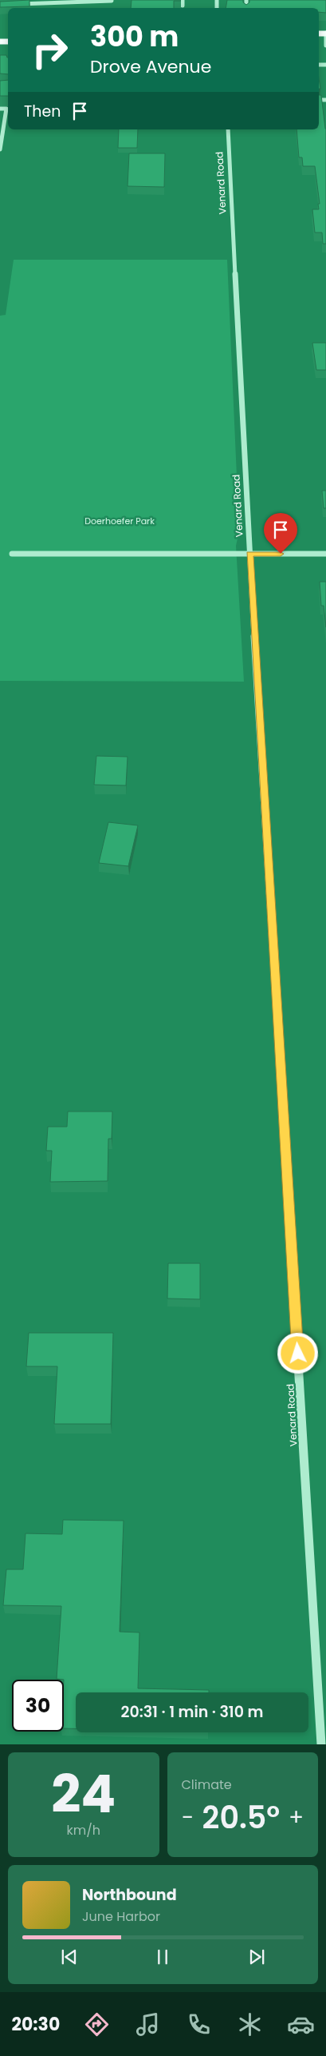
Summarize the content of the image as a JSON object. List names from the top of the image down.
{
  "streets": {
    "street": ["Venard Road"]
  },
  "parks": ["Doerhoefer Park"],
  "page": {
    "turn": ["300 m", "Drove Avenue"],
    "then": "Then",
    "limit": "30",
    "trip": "20:31 · 1 min · 310 m",
    "tile": [
      ["24", "km/h"],
      "Climate"
    ],
    "heat": ["−", "20.5°", "+"],
    "song": ["Northbound", "June Harbor"],
    "tabs": "20:30"
  }
}
